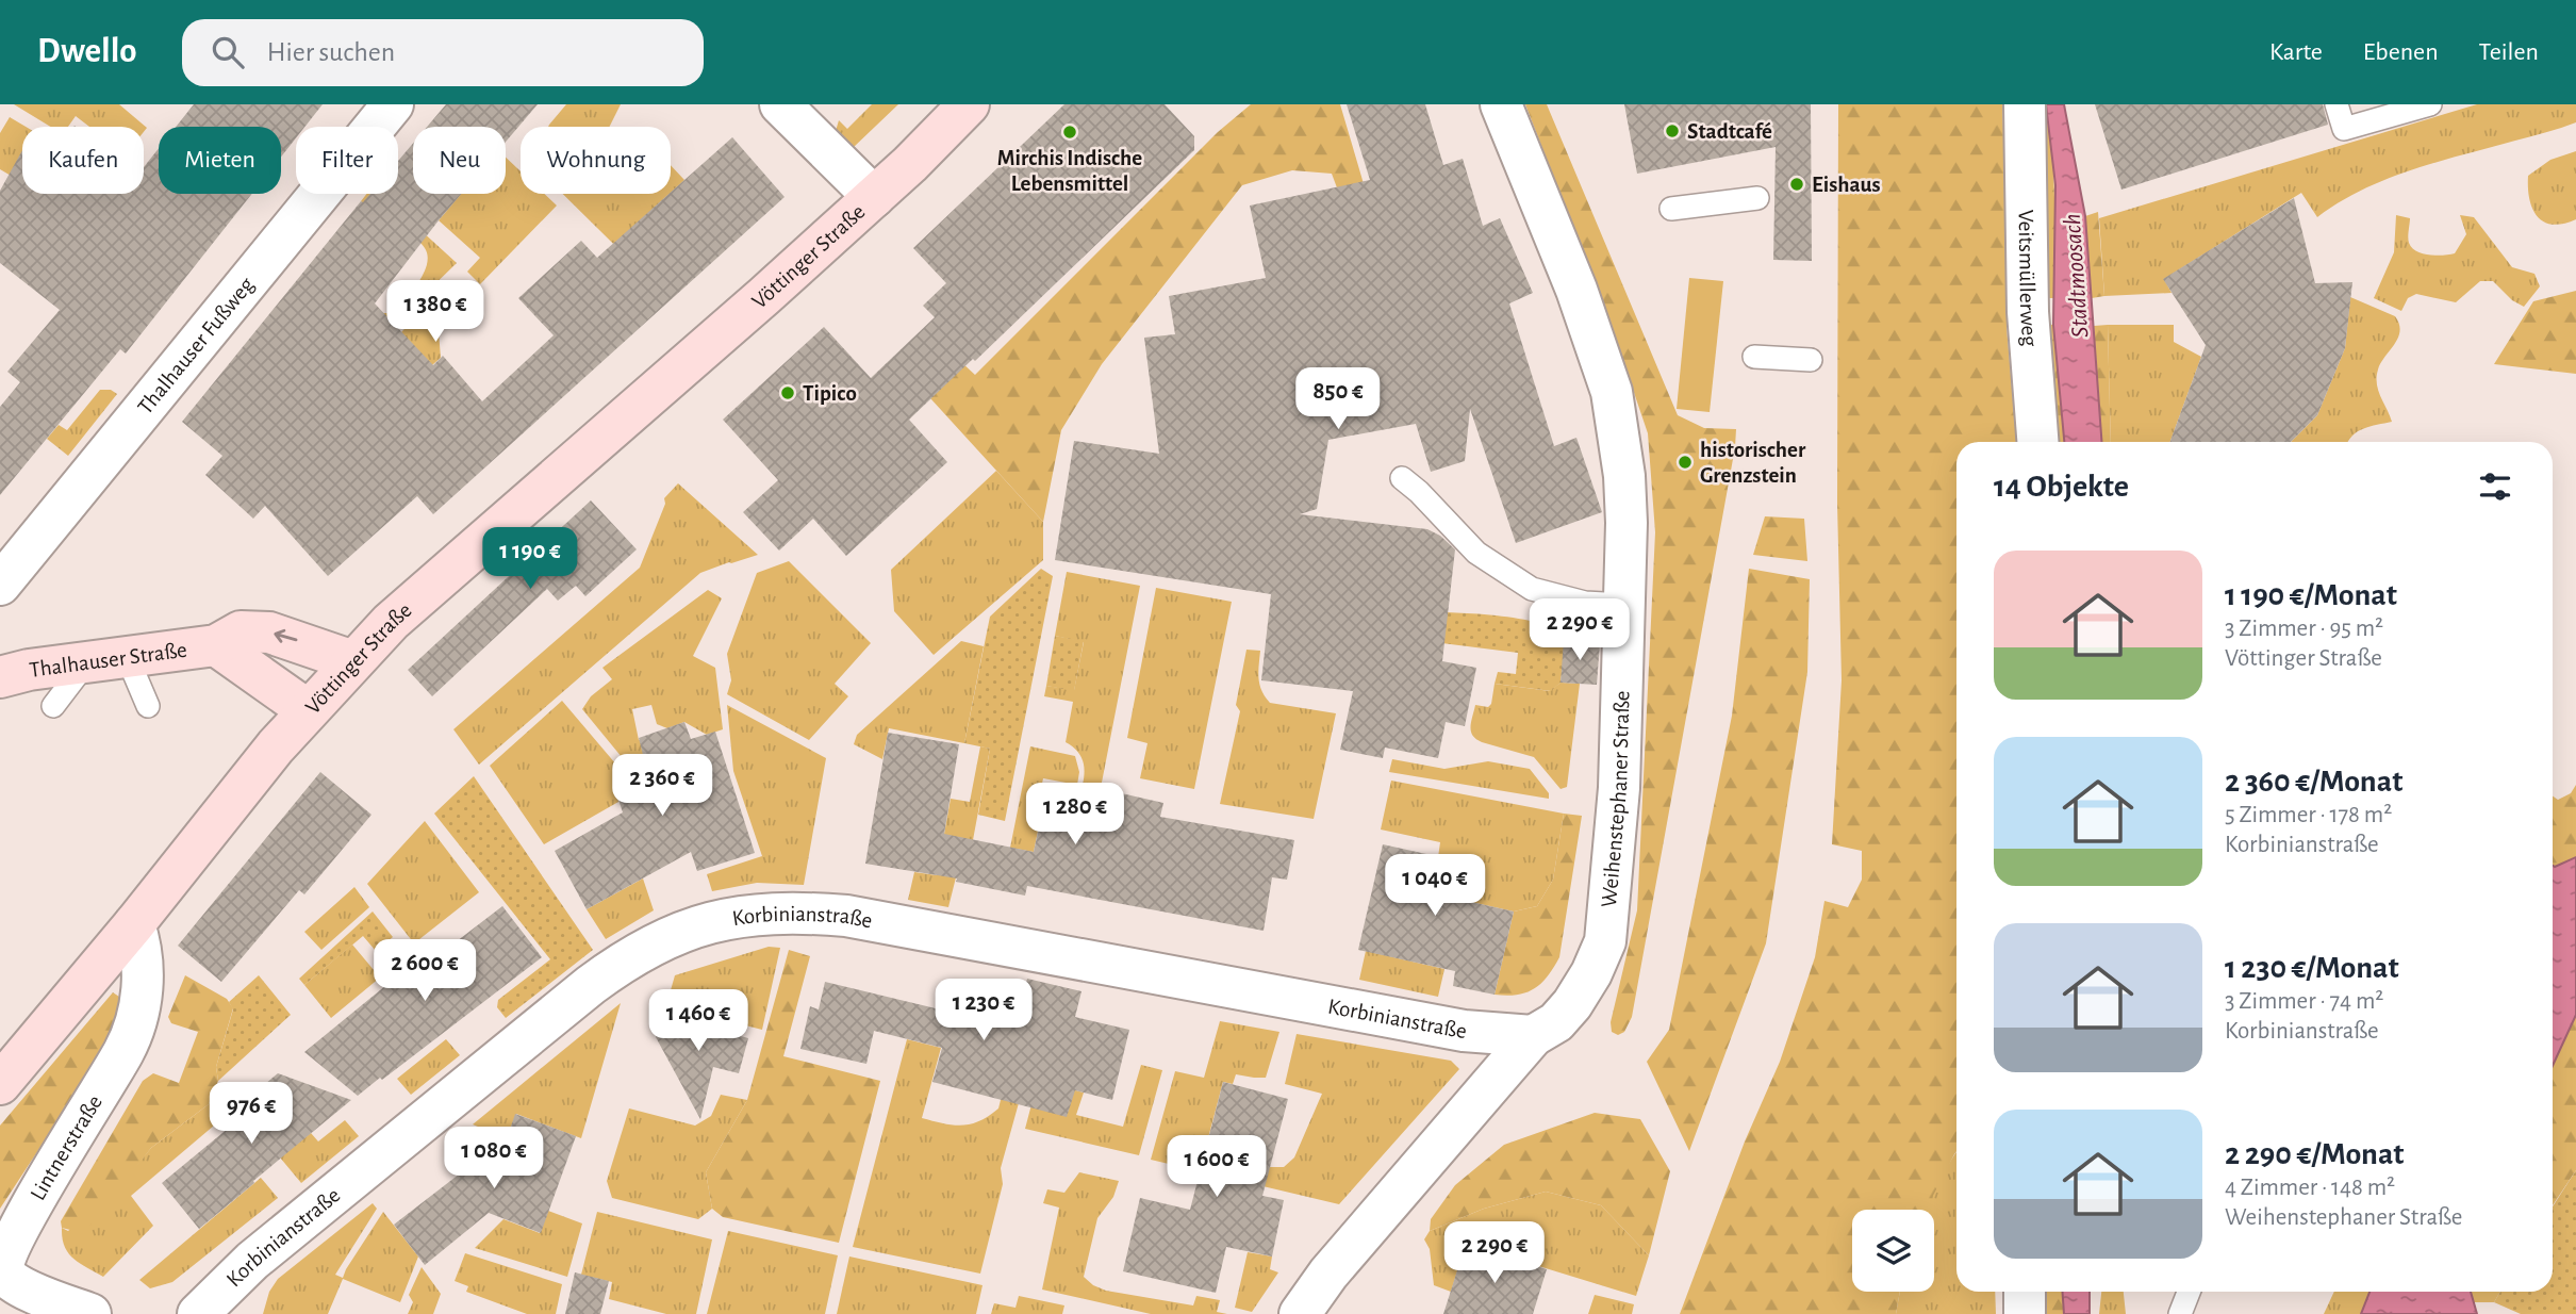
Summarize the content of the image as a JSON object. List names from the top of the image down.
{
  "streets": {
    "main road": ["Vöttinger Straße", "Thalhauser Straße"],
    "street": [
      "Veitsmüllerweg",
      "Thalhauser Fußweg",
      "Weihenstephaner Straße",
      "Korbinianstraße",
      "Lintnerstraße"
    ]
  },
  "crossings": [
    ["Vöttinger Straße", "Thalhauser Straße"],
    ["Vöttinger Straße", "Lintnerstraße"],
    ["Weihenstephaner Straße", "Korbinianstraße"]
  ],
  "water": ["Stadtmoosach"],
  "places": [
    "Stadtcafé",
    "Mirchis Indische Lebensmittel",
    "Eishaus",
    "Tipico",
    "historischer Grenzstein"
  ],
  "page": {
    "header": "Dwello",
    "search": "Hier suchen",
    "nav": ["Karte", "Ebenen", "Teilen"],
    "chip": [
      "Kaufen",
      "Mieten",
      "Filter",
      "Neu",
      "Wohnung"
    ],
    "price": [
      "1 380 €",
      "850 €",
      "1 190 €",
      "2 290 €",
      "2 360 €",
      "1 280 €",
      "1 040 €",
      "2 600 €",
      "1 230 €",
      "1 460 €",
      "976 €",
      "1 080 €",
      "1 600 €",
      "2 290 €"
    ],
    "heading": "14 Objekte",
    "list": [
      {
        "name": "1 190 €/Monat",
        "note": "3 Zimmer · 95 m² · Vöttinger Straße"
      },
      {
        "name": "2 360 €/Monat",
        "note": "5 Zimmer · 178 m² · Korbinianstraße"
      },
      {
        "name": "1 230 €/Monat",
        "note": "3 Zimmer · 74 m² · Korbinianstraße"
      },
      {
        "name": "2 290 €/Monat",
        "note": "4 Zimmer · 148 m² · Weihenstephaner Straße"
      }
    ]
  }
}
